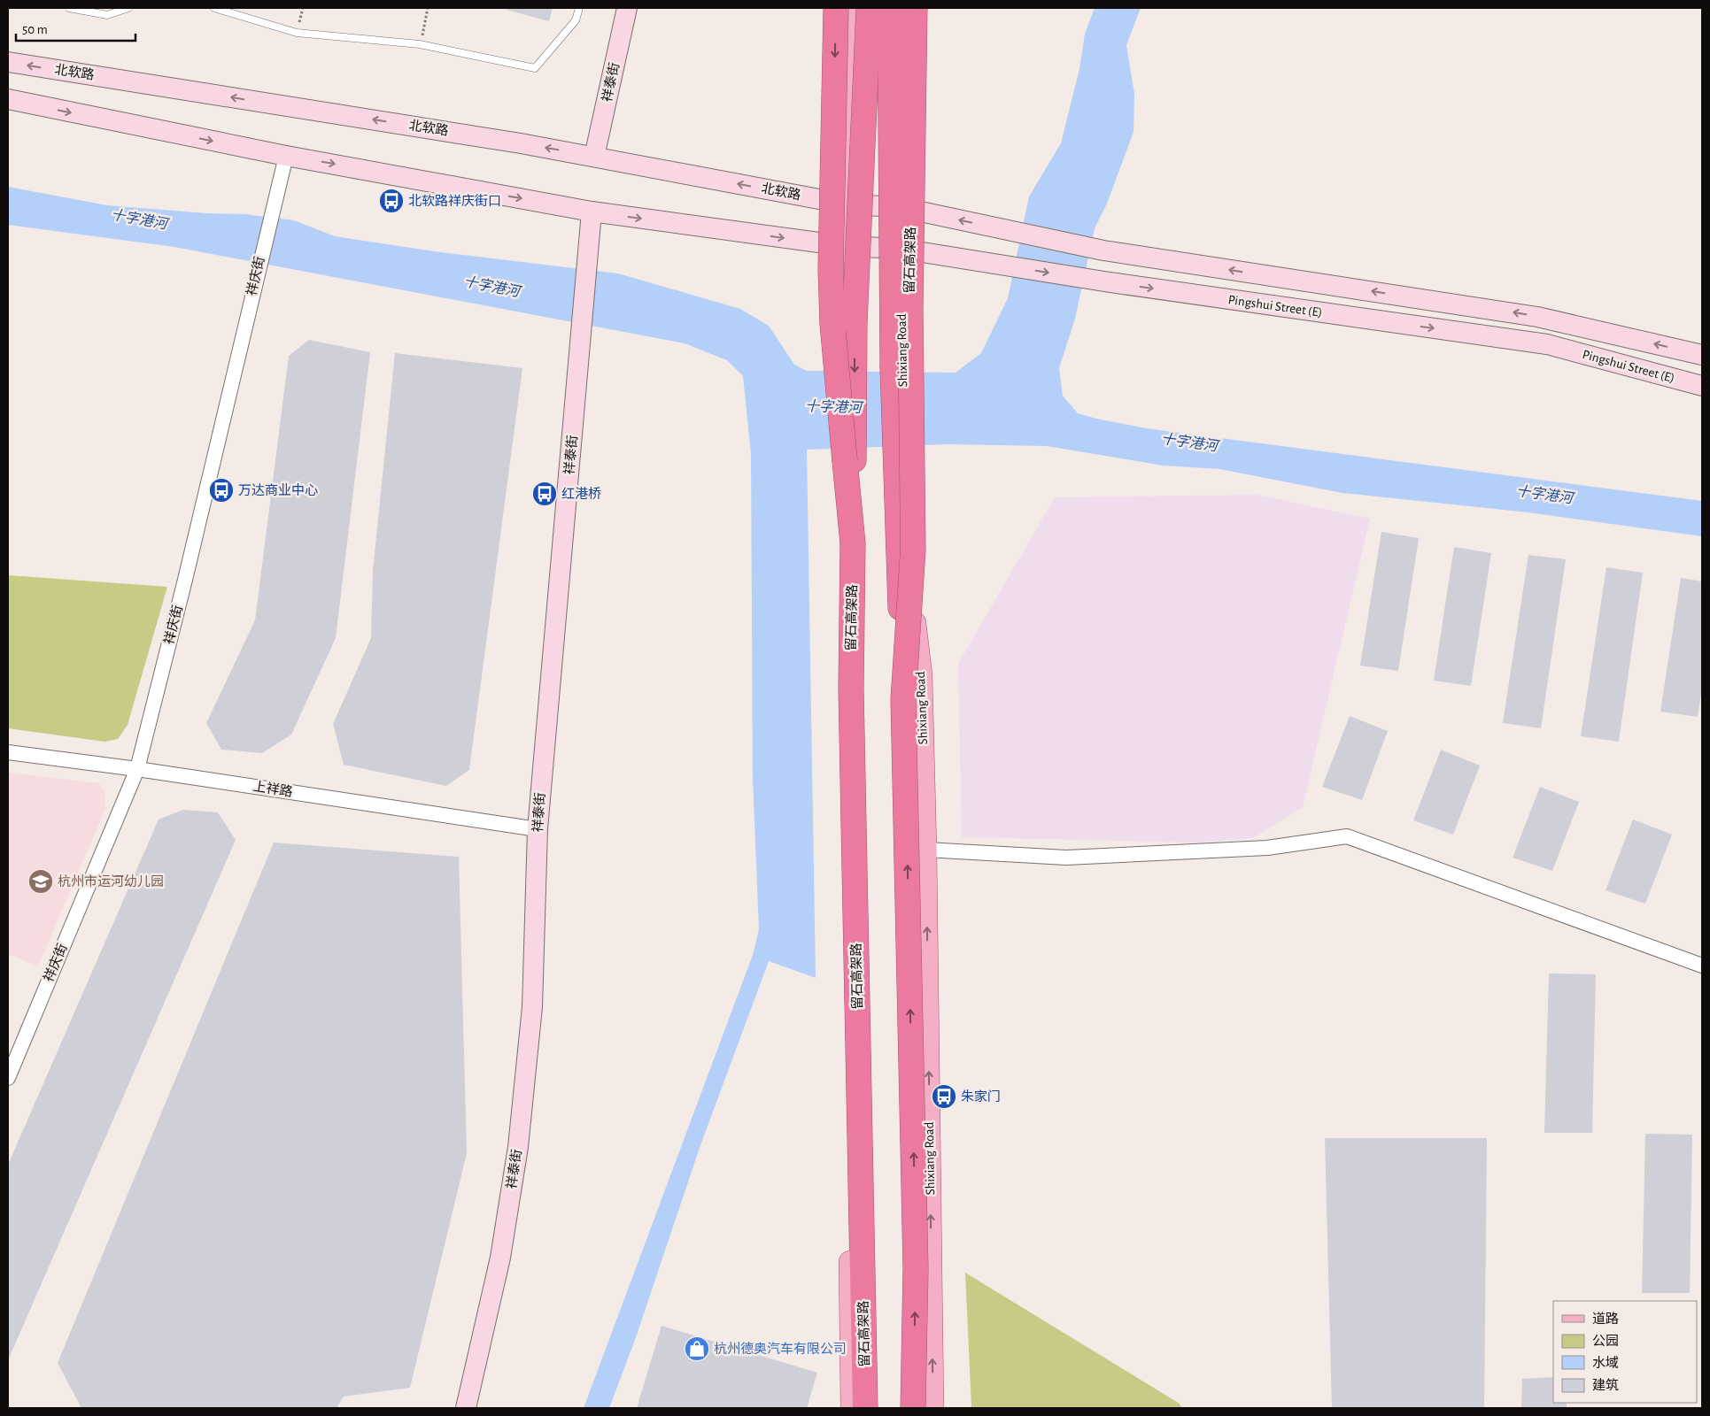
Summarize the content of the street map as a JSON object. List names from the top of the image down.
{
  "streets": {
    "highway": ["留石高架路"],
    "main road": ["Shixiang Road"],
    "street": [
      "北软路",
      "祥泰街",
      "祥庆街",
      "Pingshui Street (E)",
      "上祥路"
    ]
  },
  "crossings": [
    ["北软路", "祥泰街"],
    ["北软路", "Pingshui Street (E)"],
    ["祥泰街", "上祥路"],
    ["祥庆街", "上祥路"],
    ["Pingshui Street (E)", "Shixiang Road"]
  ],
  "water": ["十字港河"],
  "places": {
    "bus stop": [
      "北软路祥庆街口",
      "万达商业中心",
      "红港桥",
      "朱家门"
    ],
    "school or university": ["杭州市运河幼儿园"],
    "shop": ["杭州德奥汽车有限公司"]
  },
  "legend": [
    "道路",
    "公园",
    "水域",
    "建筑"
  ],
  "scale_bar": "50 m"
}
